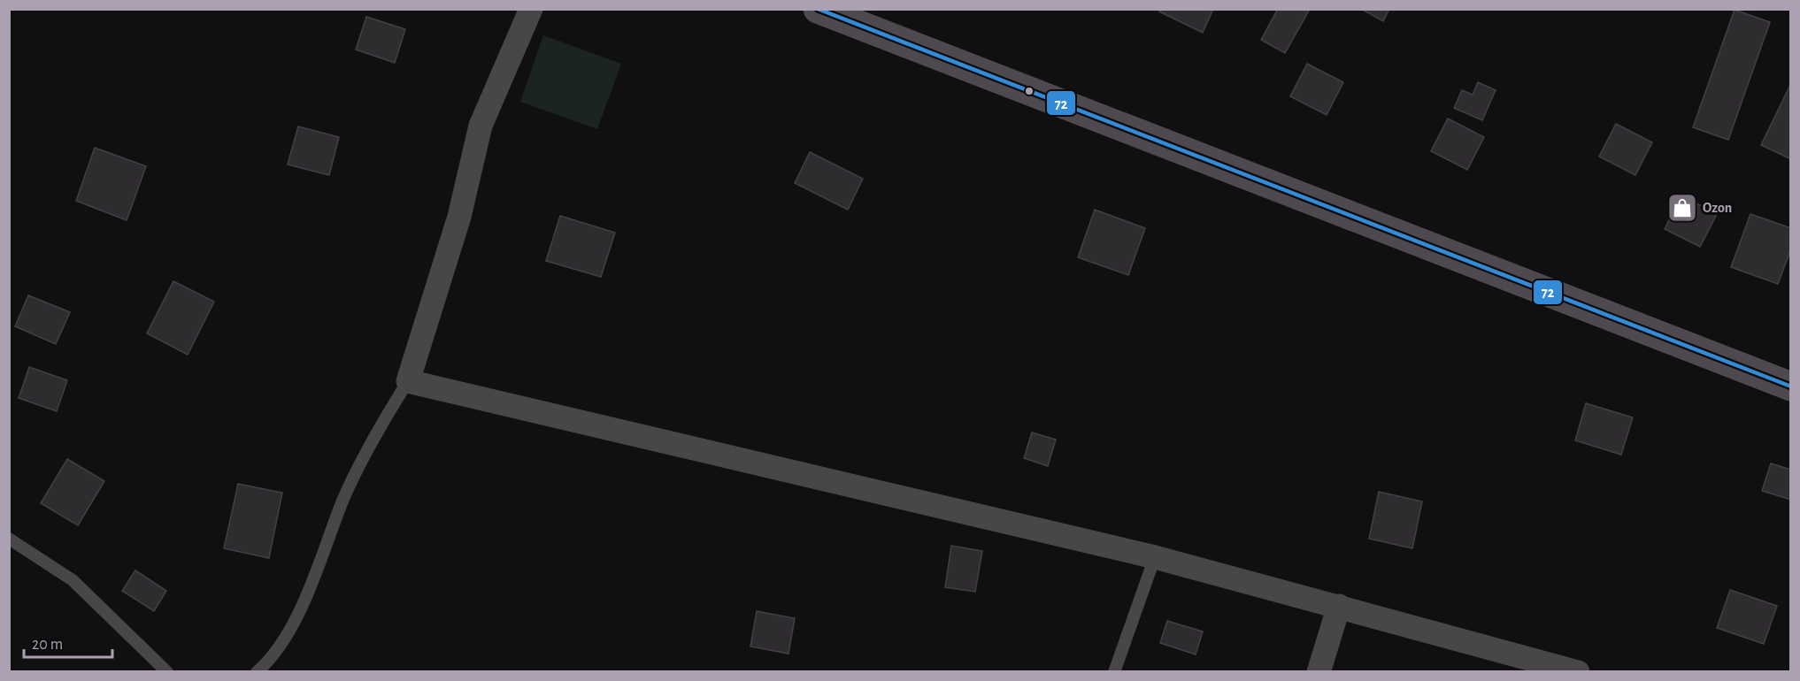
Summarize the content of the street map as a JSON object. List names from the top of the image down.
{
  "places": {
    "shop": ["Ozon"]
  },
  "lines": ["transit line 72"],
  "scale_bar": "20 m"
}
